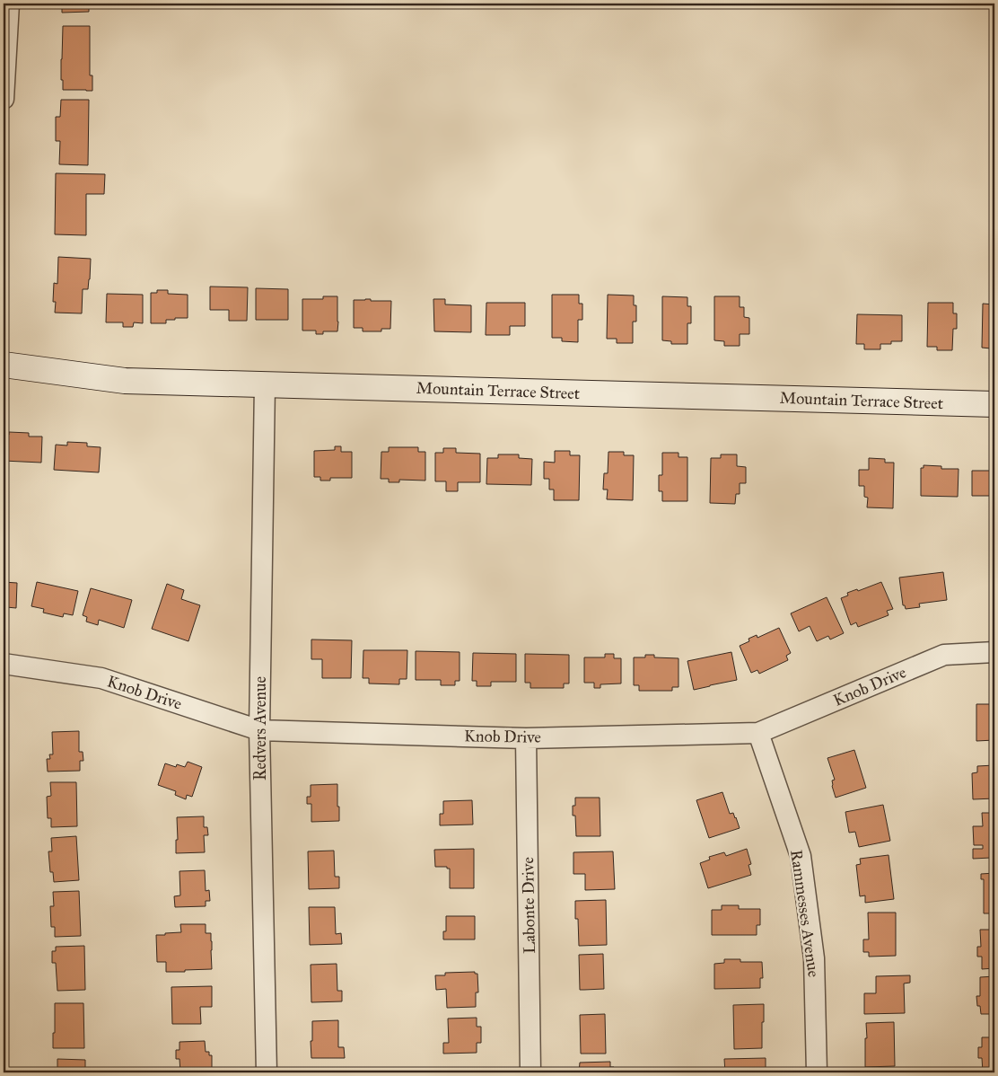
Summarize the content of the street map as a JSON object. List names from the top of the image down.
{
  "streets": {
    "street": [
      "Mountain Terrace Street",
      "Knob Drive",
      "Redvers Avenue",
      "Labonte Drive",
      "Rammesses Avenue"
    ]
  },
  "crossings": [
    ["Mountain Terrace Street", "Redvers Avenue"],
    ["Knob Drive", "Redvers Avenue"],
    ["Knob Drive", "Labonte Drive"],
    ["Knob Drive", "Rammesses Avenue"]
  ]
}
